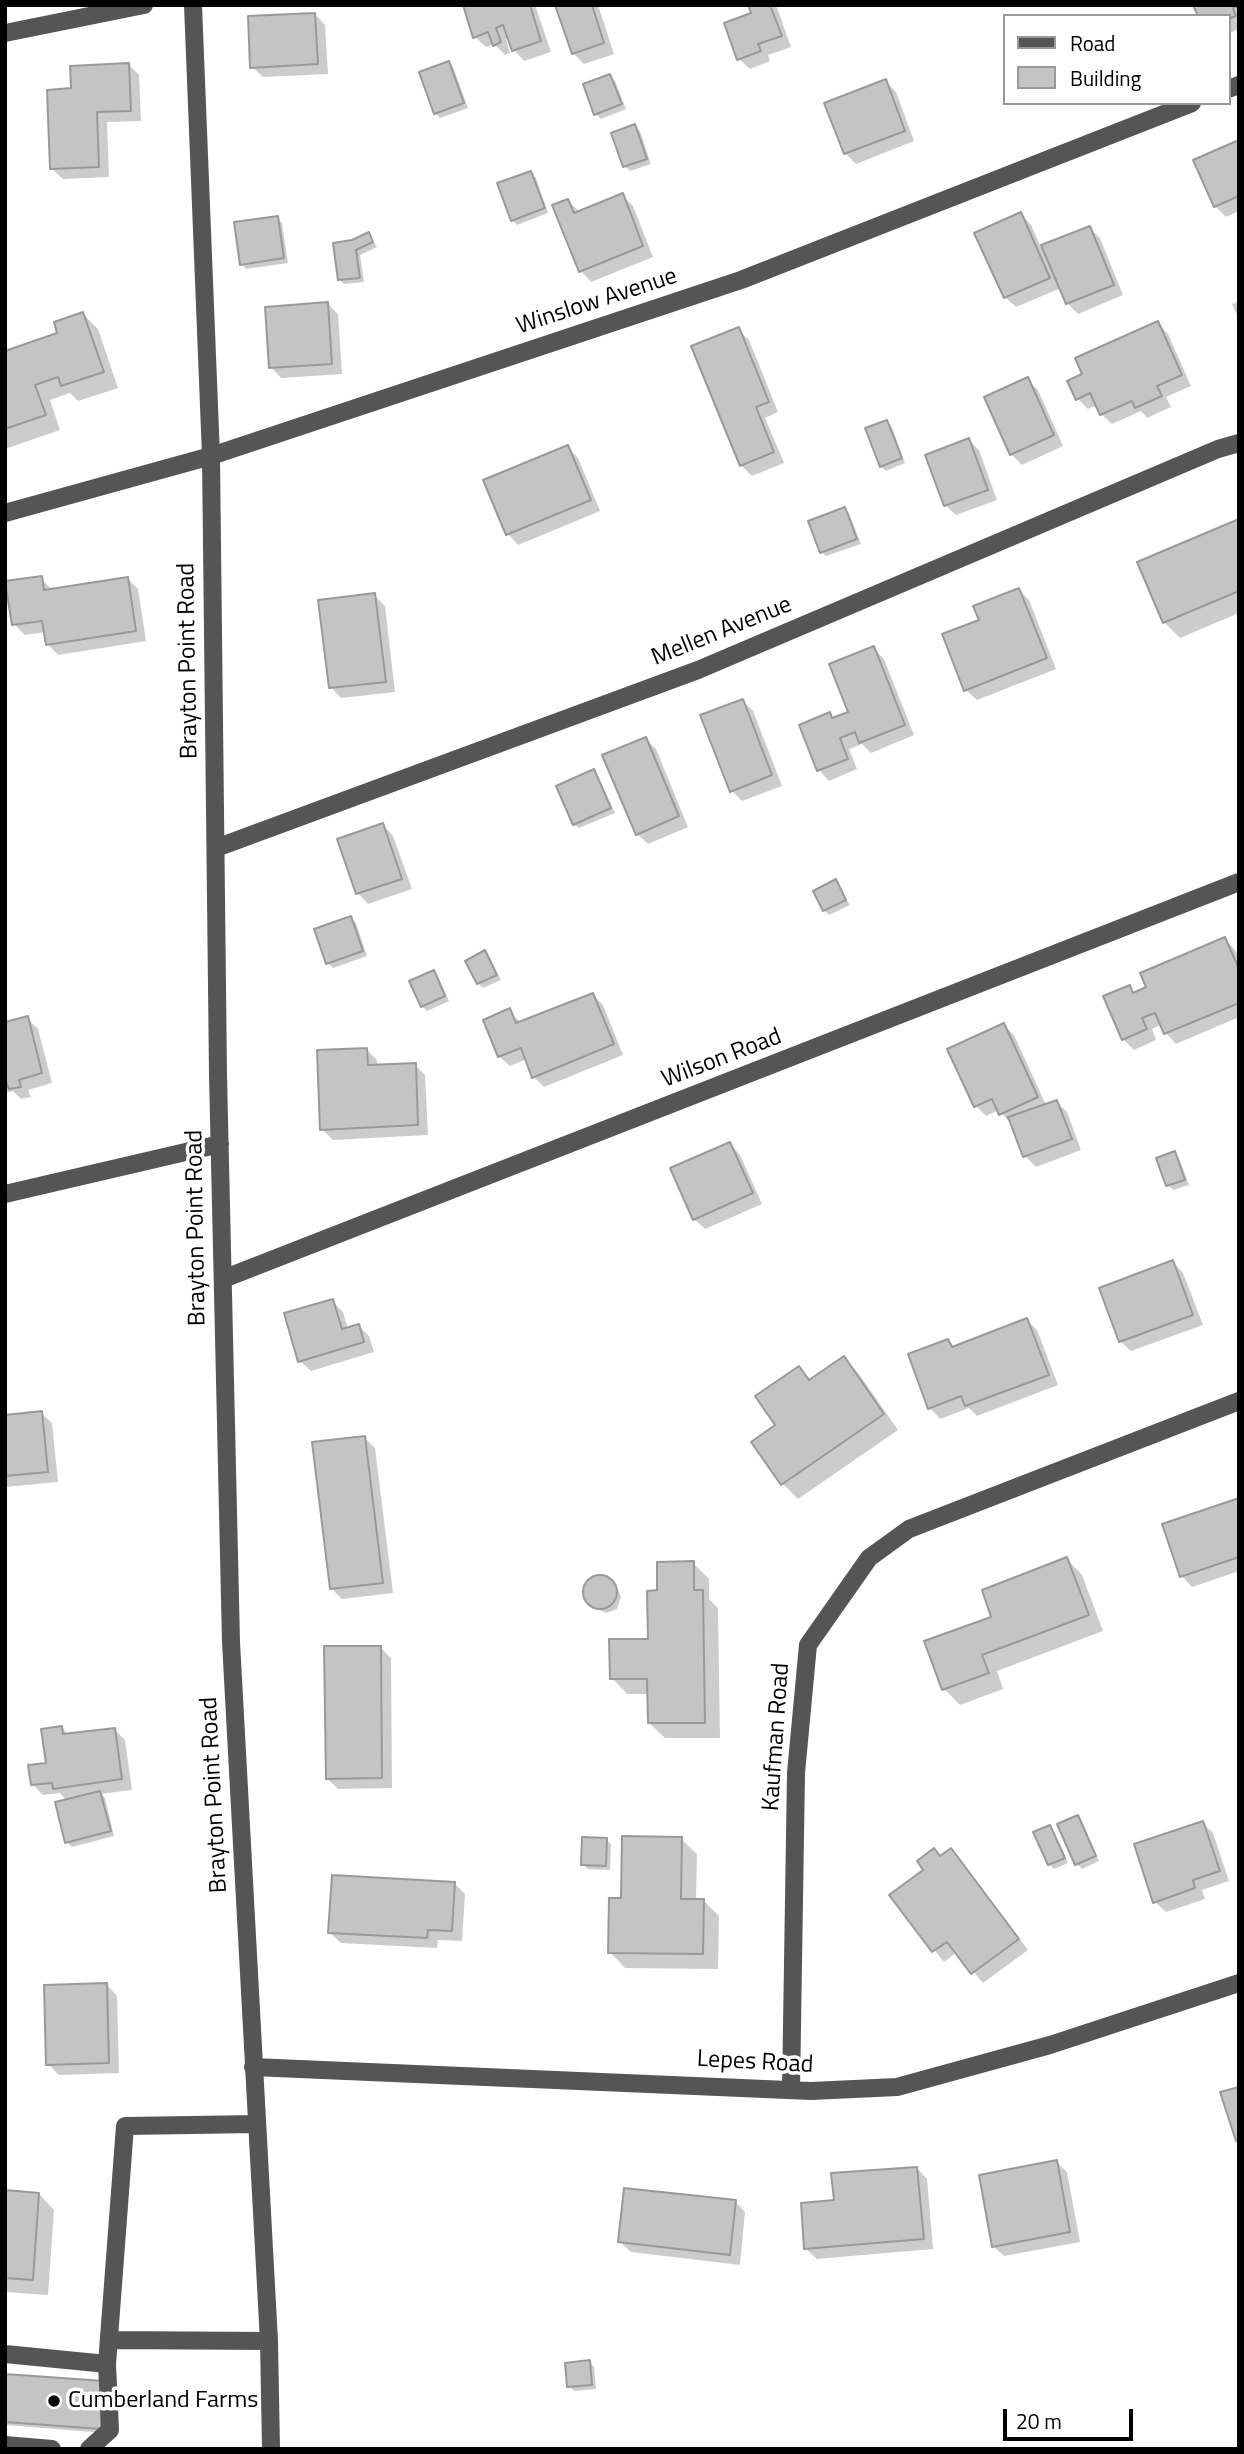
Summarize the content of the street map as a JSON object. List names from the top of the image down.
{
  "streets": {
    "street": [
      "Winslow Avenue",
      "Mellen Avenue",
      "Brayton Point Road",
      "Wilson Road",
      "Kaufman Road",
      "Lepes Road"
    ]
  },
  "crossings": [
    ["Winslow Avenue", "Brayton Point Road"],
    ["Mellen Avenue", "Brayton Point Road"],
    ["Brayton Point Road", "Wilson Road"],
    ["Brayton Point Road", "Lepes Road"],
    ["Kaufman Road", "Lepes Road"]
  ],
  "places": ["Cumberland Farms"],
  "legend": ["Road", "Building"],
  "scale_bar": "20 m"
}
